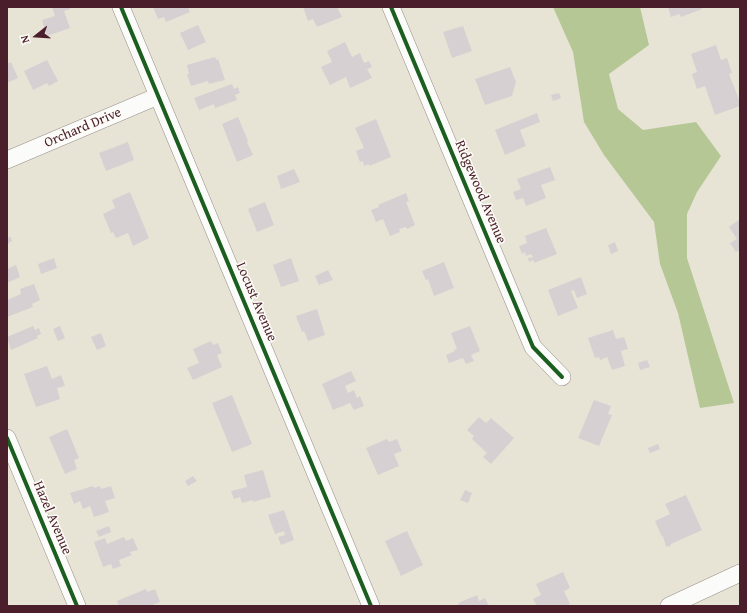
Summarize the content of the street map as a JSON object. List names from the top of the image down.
{
  "streets": {
    "street": [
      "Orchard Drive",
      "Ridgewood Avenue",
      "Locust Avenue",
      "Hazel Avenue"
    ]
  },
  "crossings": [
    ["Orchard Drive", "Locust Avenue"]
  ],
  "north": "left"
}
